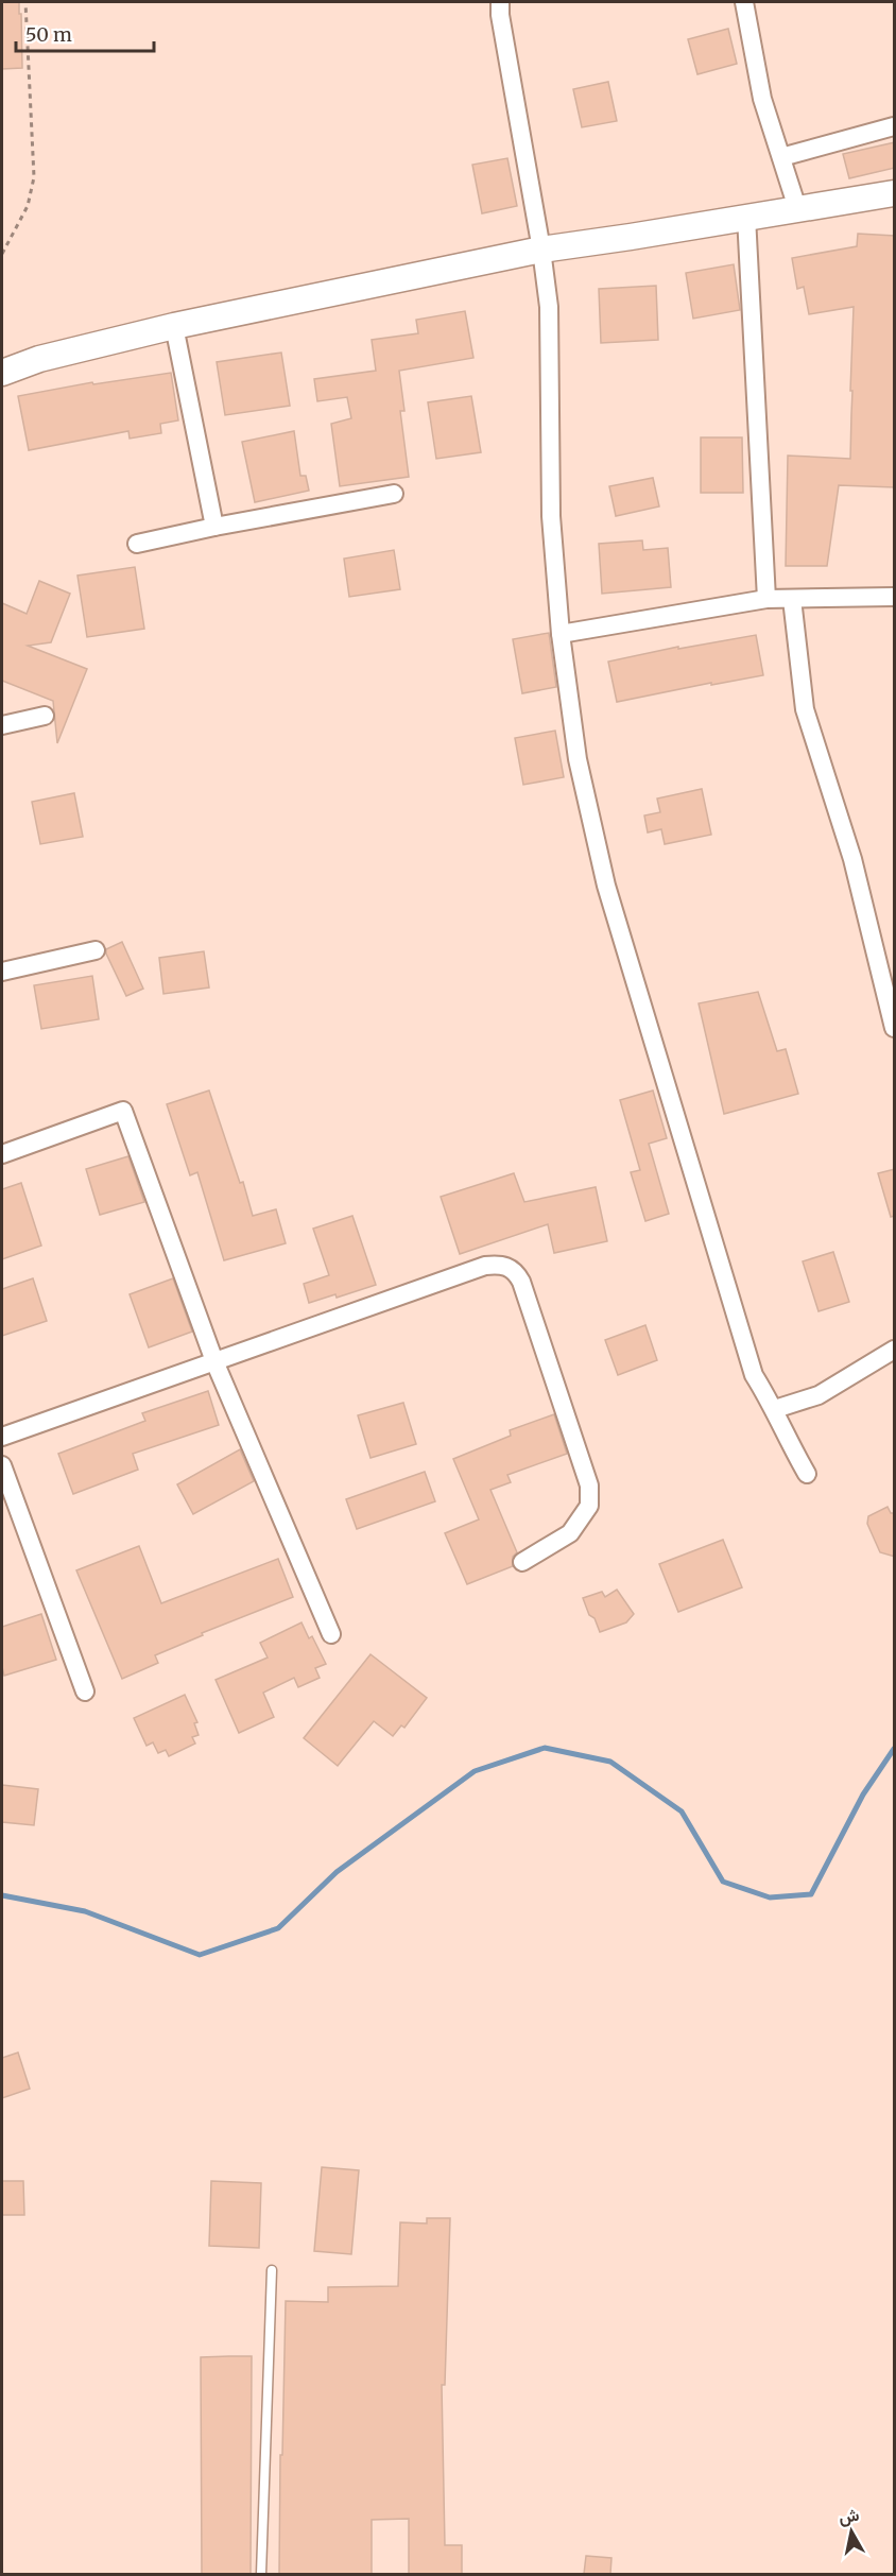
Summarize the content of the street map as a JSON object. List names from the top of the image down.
{
  "scale_bar": "50 m",
  "north": "top"
}
